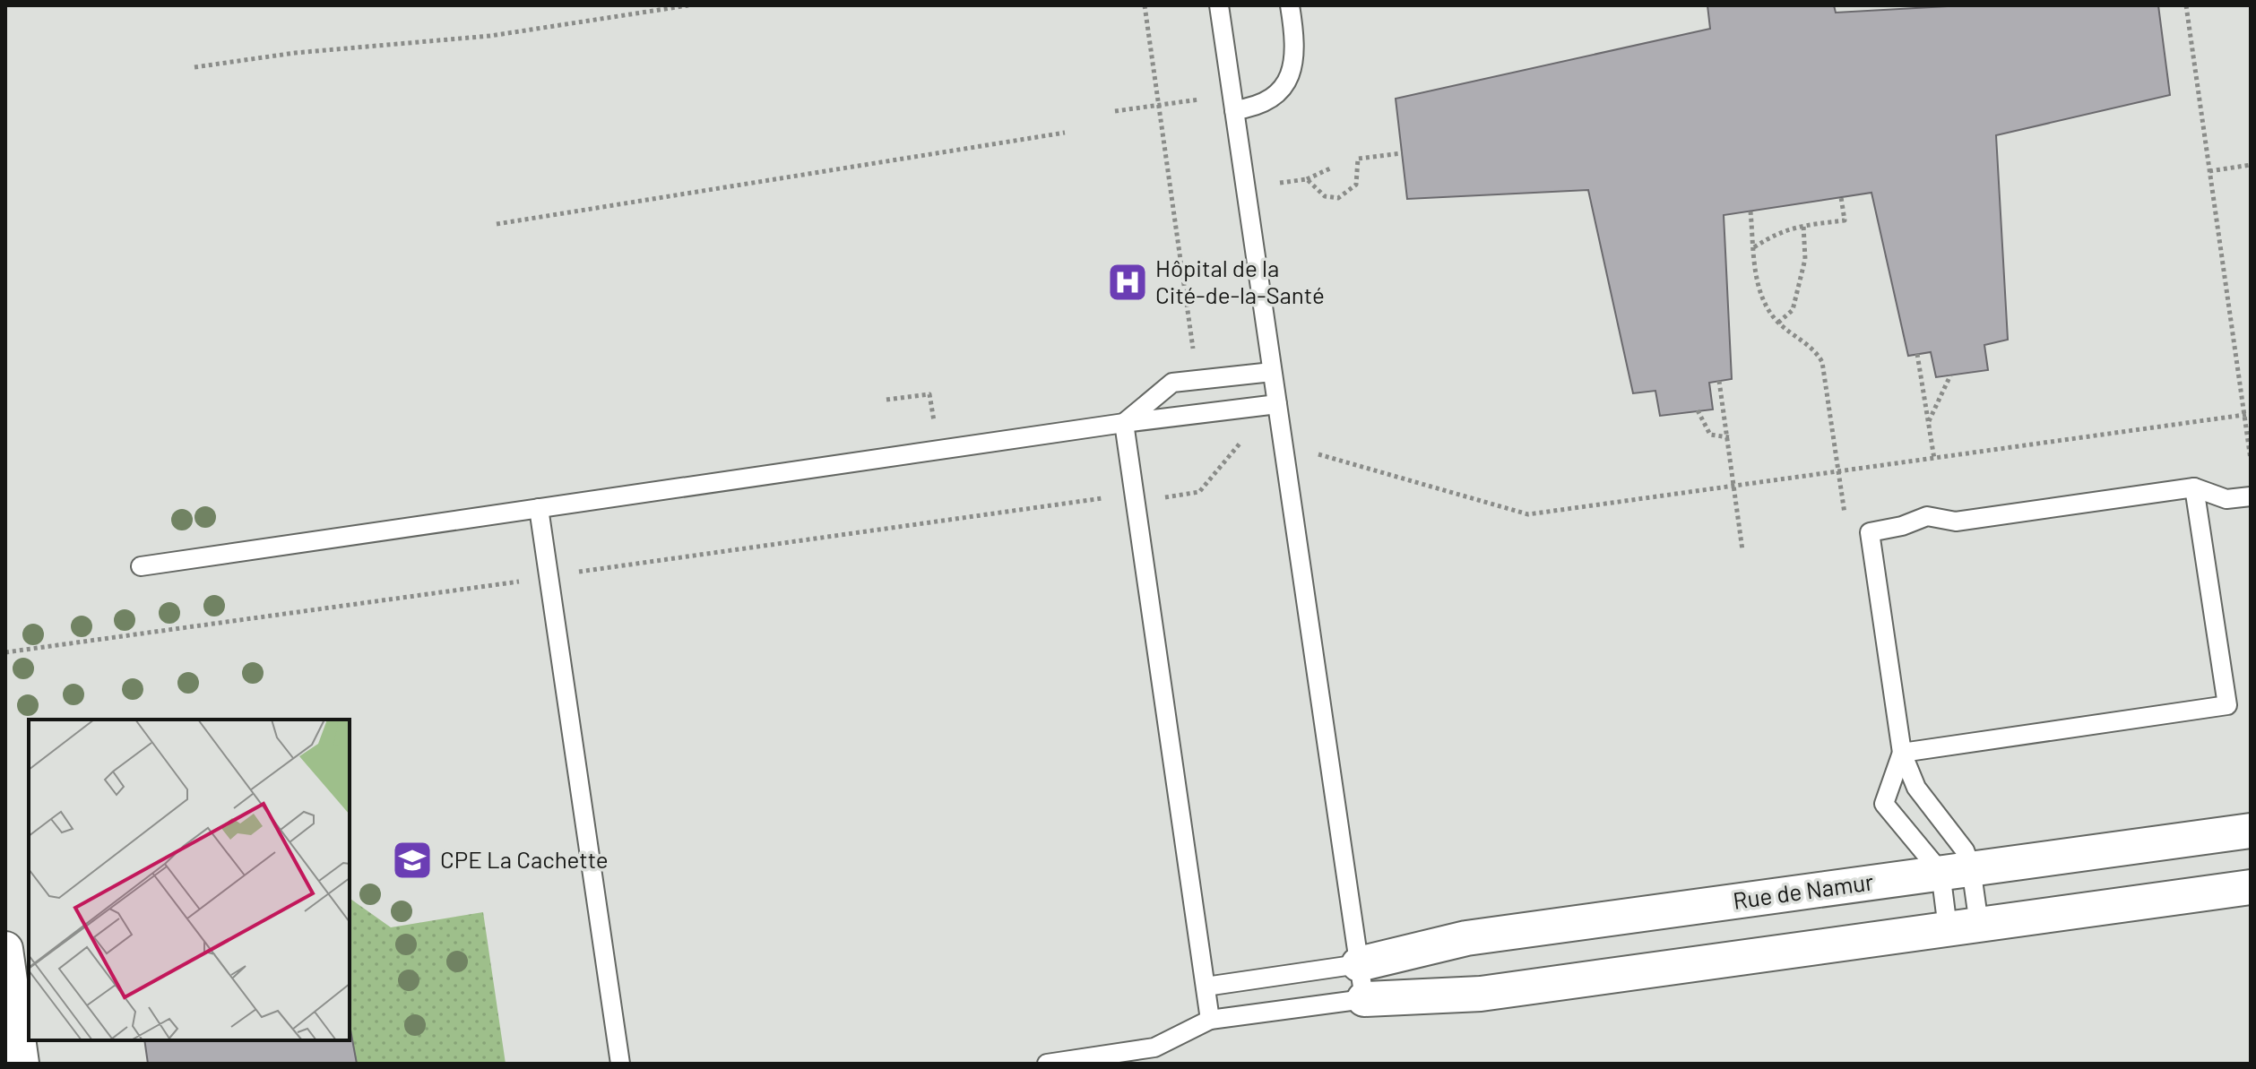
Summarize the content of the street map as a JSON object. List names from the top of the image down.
{
  "streets": {
    "street": ["Rue de Namur"]
  },
  "places": {
    "hospital": ["Hôpital de la Cité-de-la-Santé"],
    "school or university": ["CPE La Cachette"]
  }
}
